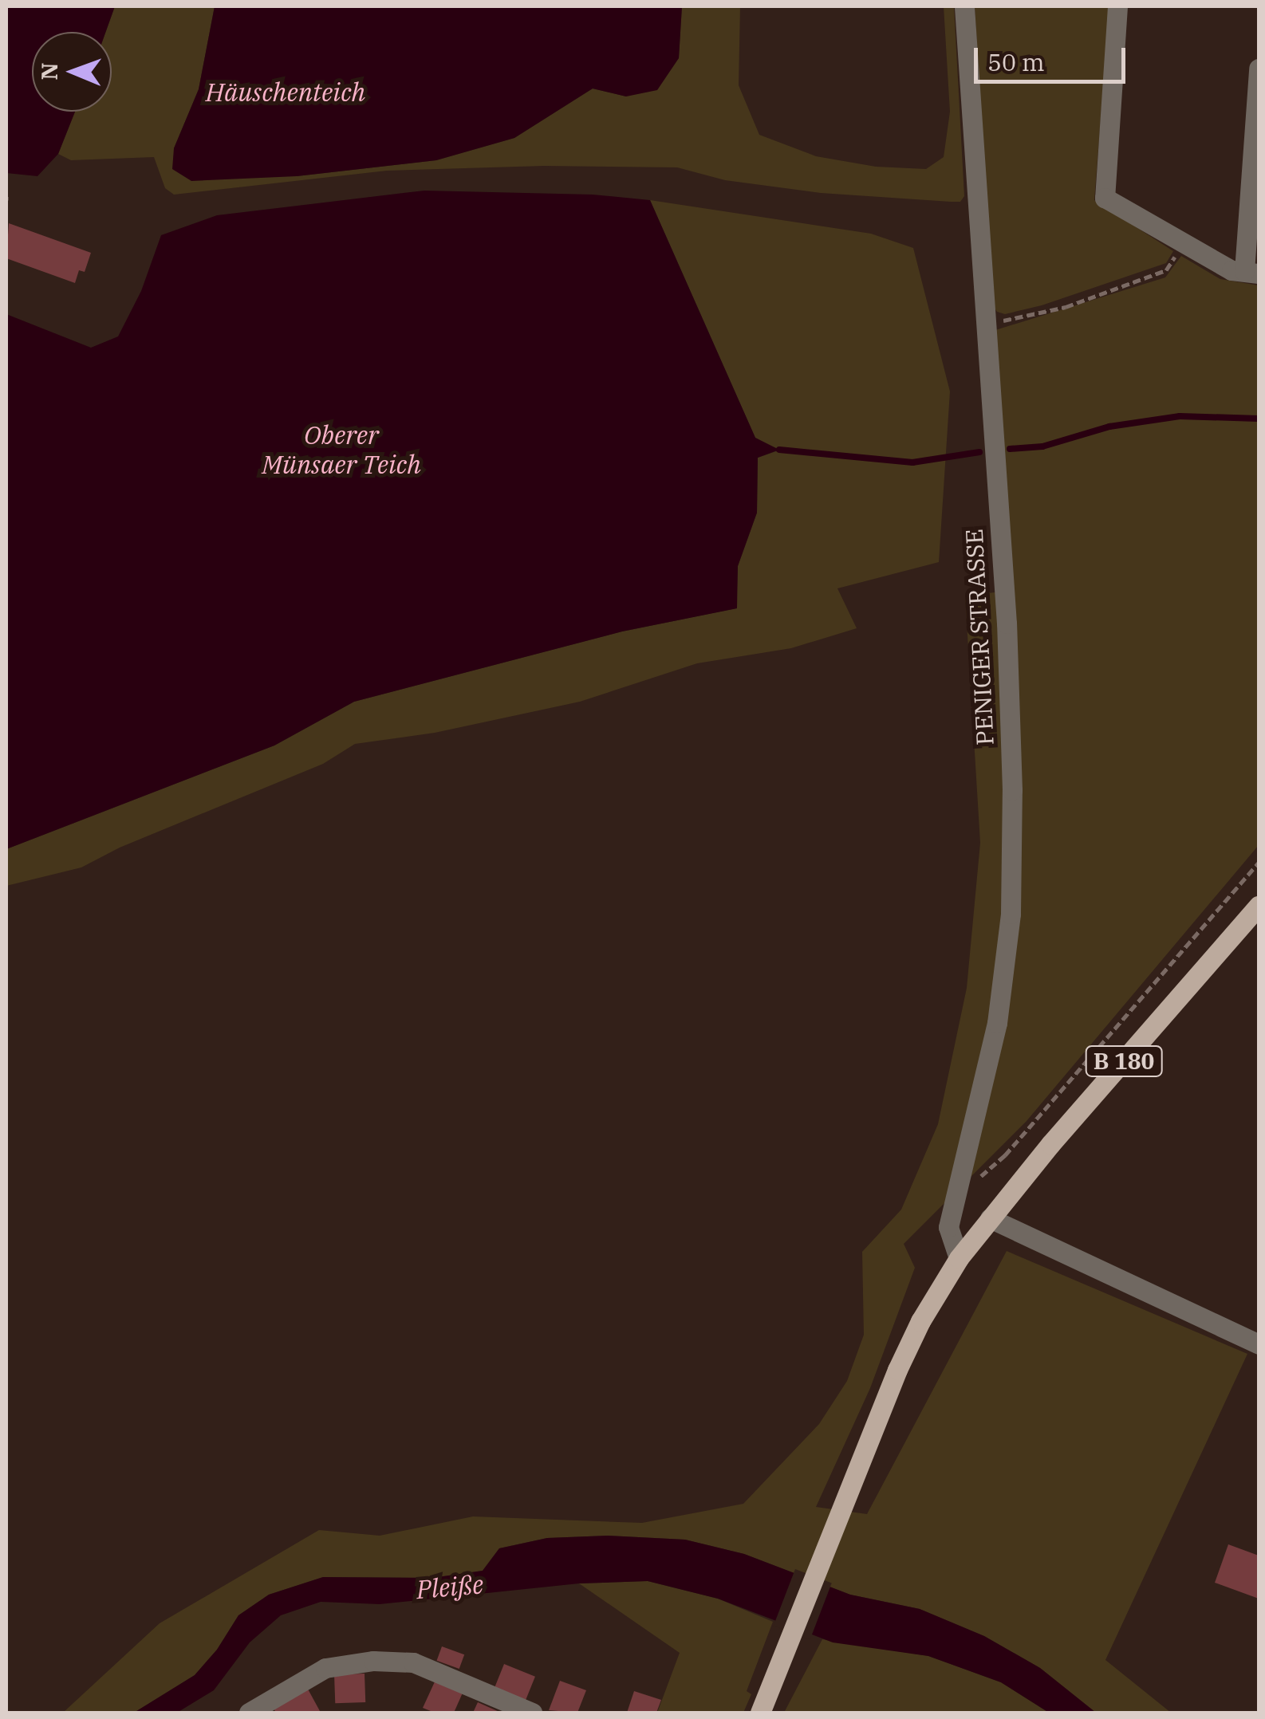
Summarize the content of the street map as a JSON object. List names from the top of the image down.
{
  "streets": {
    "main road": ["B 180"],
    "street": ["PENIGER STRASSE"]
  },
  "crossings": [
    ["PENIGER STRASSE", "B 180"]
  ],
  "water": ["Häuschenteich", "Oberer Münsaer Teich", "Pleiße"],
  "scale_bar": "50 m",
  "north": "left"
}
